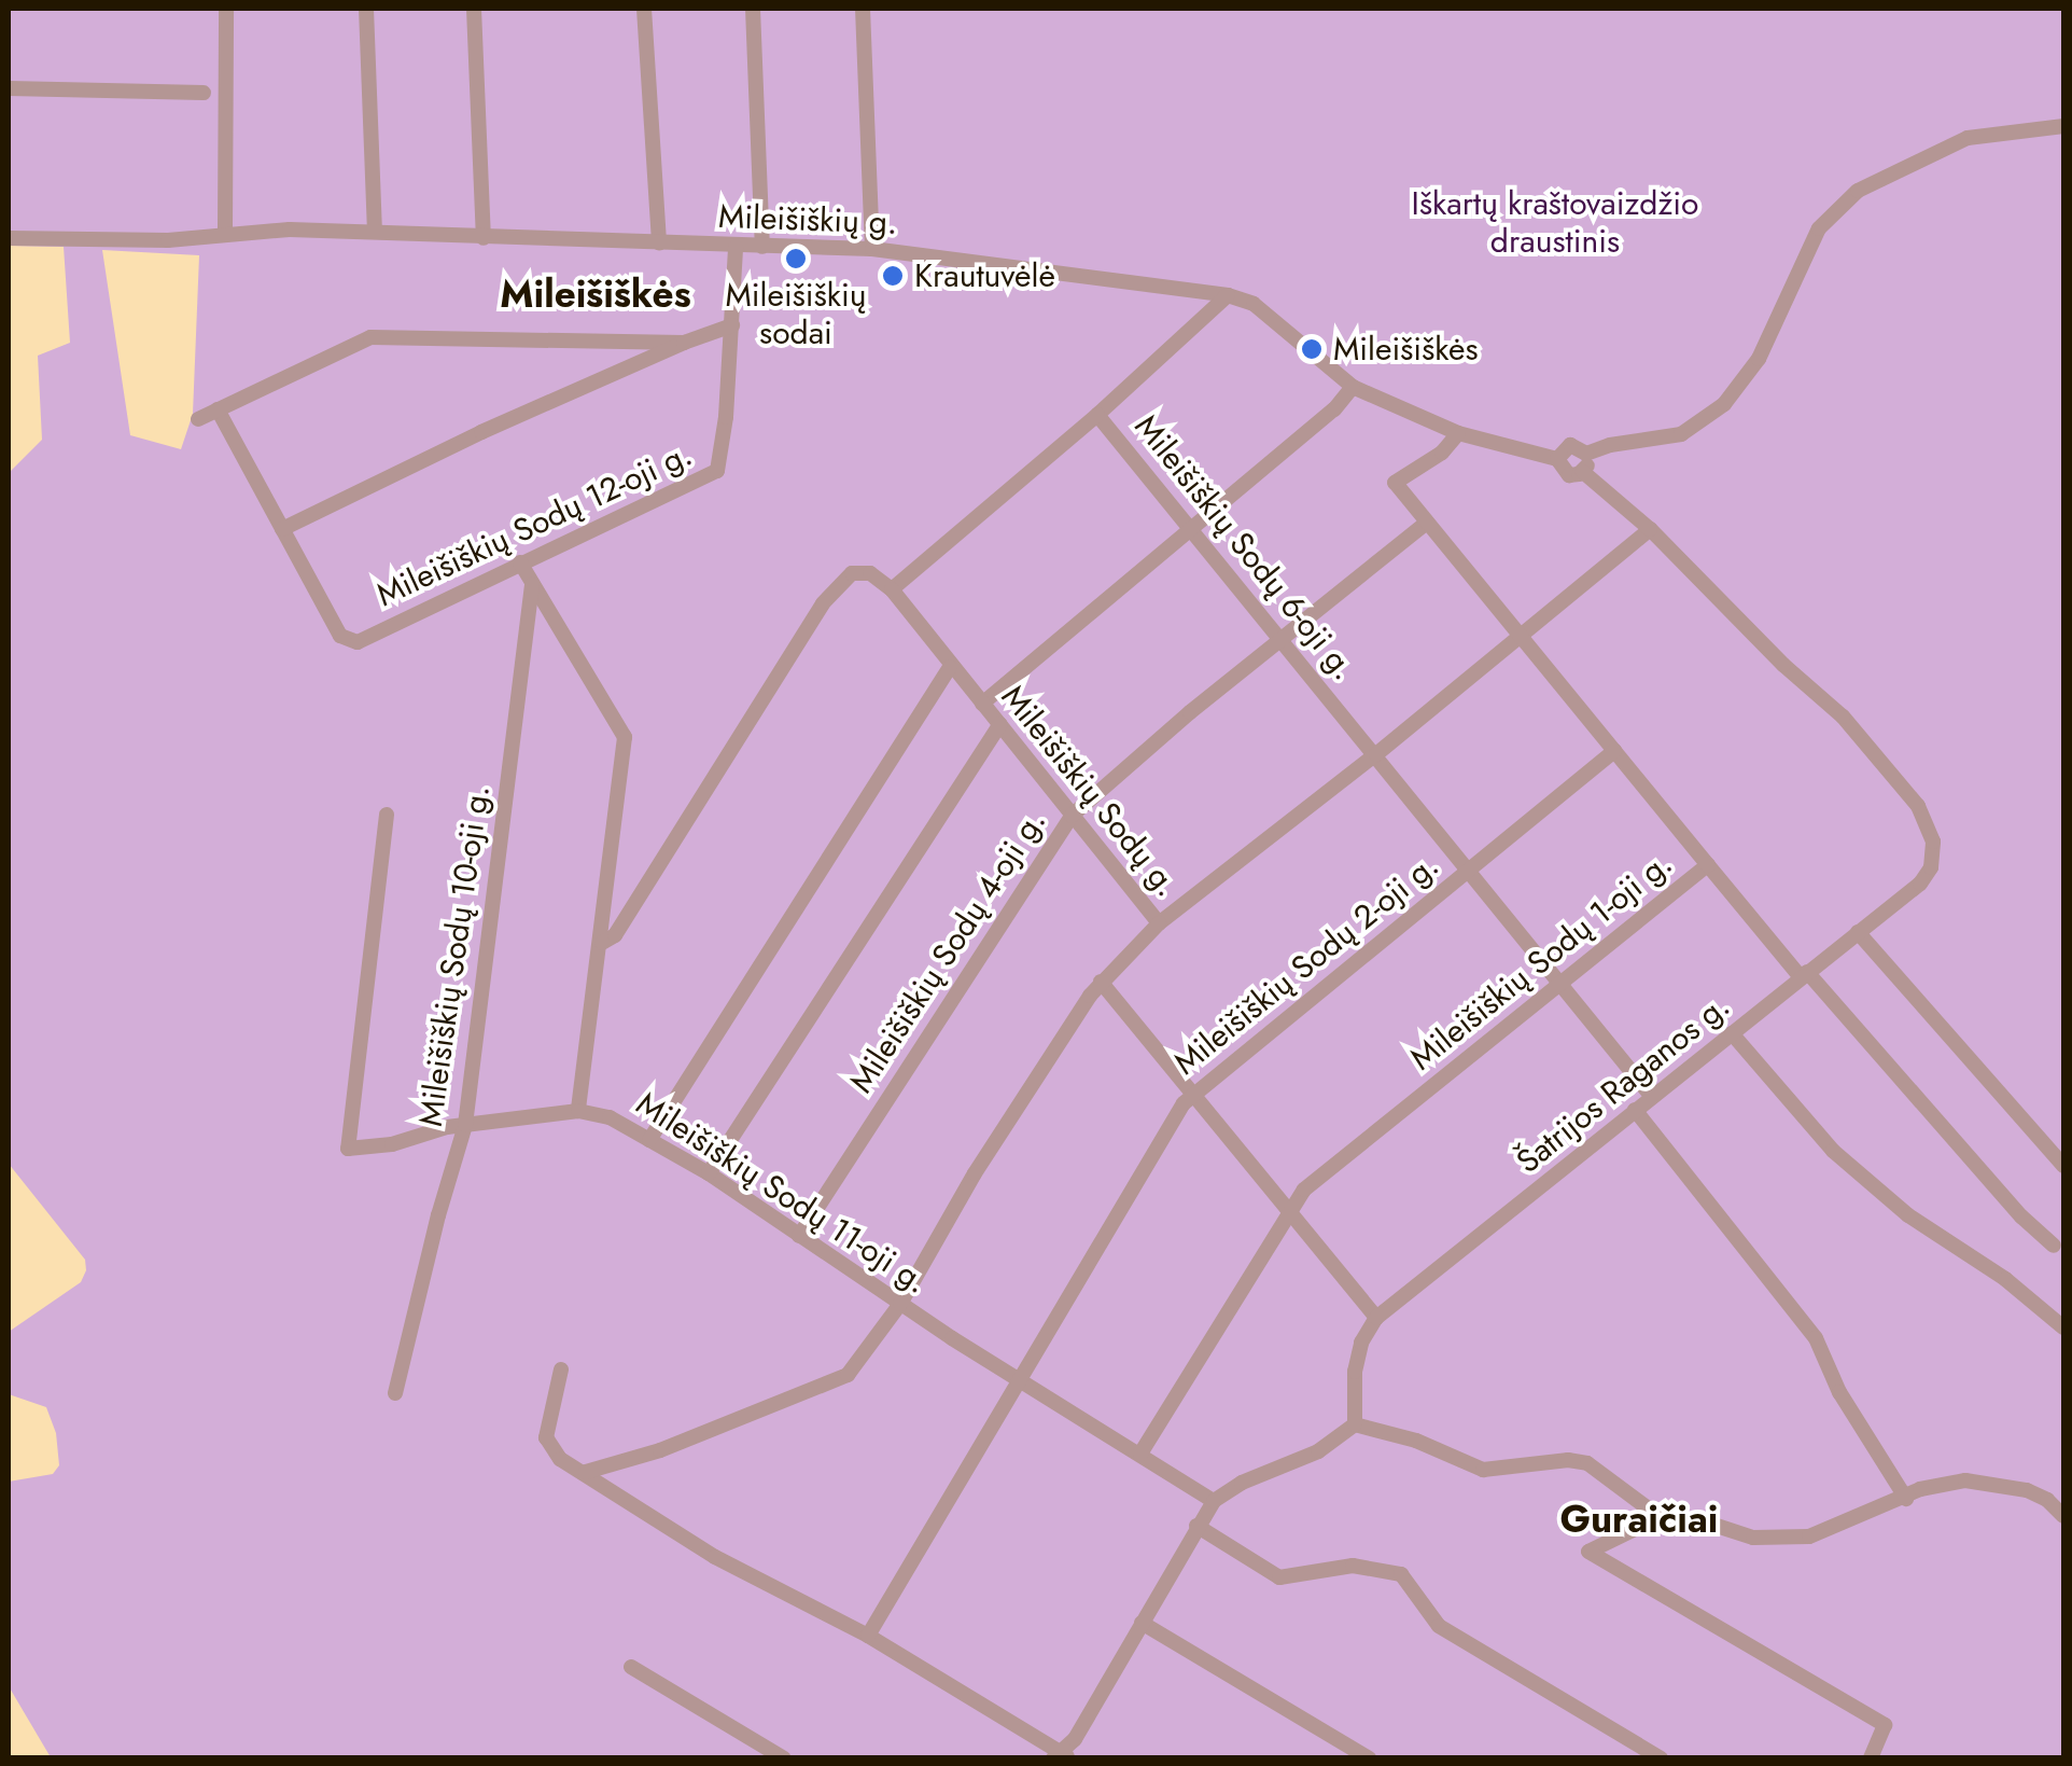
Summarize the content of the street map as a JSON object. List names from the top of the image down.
{
  "streets": {
    "street": [
      "Mileišiškių g.",
      "Mileišiškių Sodų 12-oji g.",
      "Mileišiškių Sodų 6-oji g.",
      "Mileišiškių Sodų g.",
      "Mileišiškių Sodų 4-oji g.",
      "Mileišiškių Sodų 10-oji g.",
      "Mileišiškių Sodų 1-oji g.",
      "Mileišiškių Sodų 2-oji g.",
      "Šatrijos Raganos g.",
      "Mileišiškių Sodų 11-oji g."
    ]
  },
  "crossings": [
    ["Mileišiškių g.", "Mileišiškių Sodų 12-oji g."],
    ["Mileišiškių g.", "Mileišiškių Sodų 6-oji g."],
    ["Mileišiškių g.", "Mileišiškių Sodų 1-oji g."],
    ["Mileišiškių g.", "Šatrijos Raganos g."],
    ["Mileišiškių Sodų 6-oji g.", "Mileišiškių Sodų g."],
    ["Mileišiškių Sodų 6-oji g.", "Mileišiškių Sodų 4-oji g."],
    ["Mileišiškių Sodų 6-oji g.", "Mileišiškių Sodų 1-oji g."],
    ["Mileišiškių Sodų 6-oji g.", "Mileišiškių Sodų 2-oji g."],
    ["Mileišiškių Sodų 6-oji g.", "Šatrijos Raganos g."],
    ["Mileišiškių Sodų g.", "Mileišiškių Sodų 4-oji g."],
    ["Mileišiškių Sodų g.", "Mileišiškių Sodų 1-oji g."],
    ["Mileišiškių Sodų g.", "Šatrijos Raganos g."],
    ["Mileišiškių Sodų 4-oji g.", "Mileišiškių Sodų 1-oji g."],
    ["Mileišiškių Sodų 4-oji g.", "Mileišiškių Sodų 11-oji g."],
    ["Mileišiškių Sodų 10-oji g.", "Mileišiškių Sodų 11-oji g."],
    ["Mileišiškių Sodų 1-oji g.", "Mileišiškių Sodų 2-oji g."],
    ["Mileišiškių Sodų 1-oji g.", "Mileišiškių Sodų 11-oji g."],
    ["Mileišiškių Sodų 2-oji g.", "Mileišiškių Sodų 11-oji g."]
  ],
  "districts": ["Mileišiškės", "Guraičiai"],
  "parks": ["Iškartų kraštovaizdžio draustinis"],
  "places": ["Mileišiškių sodai", "Krautuvėlė", "Mileišiškės"]
}
